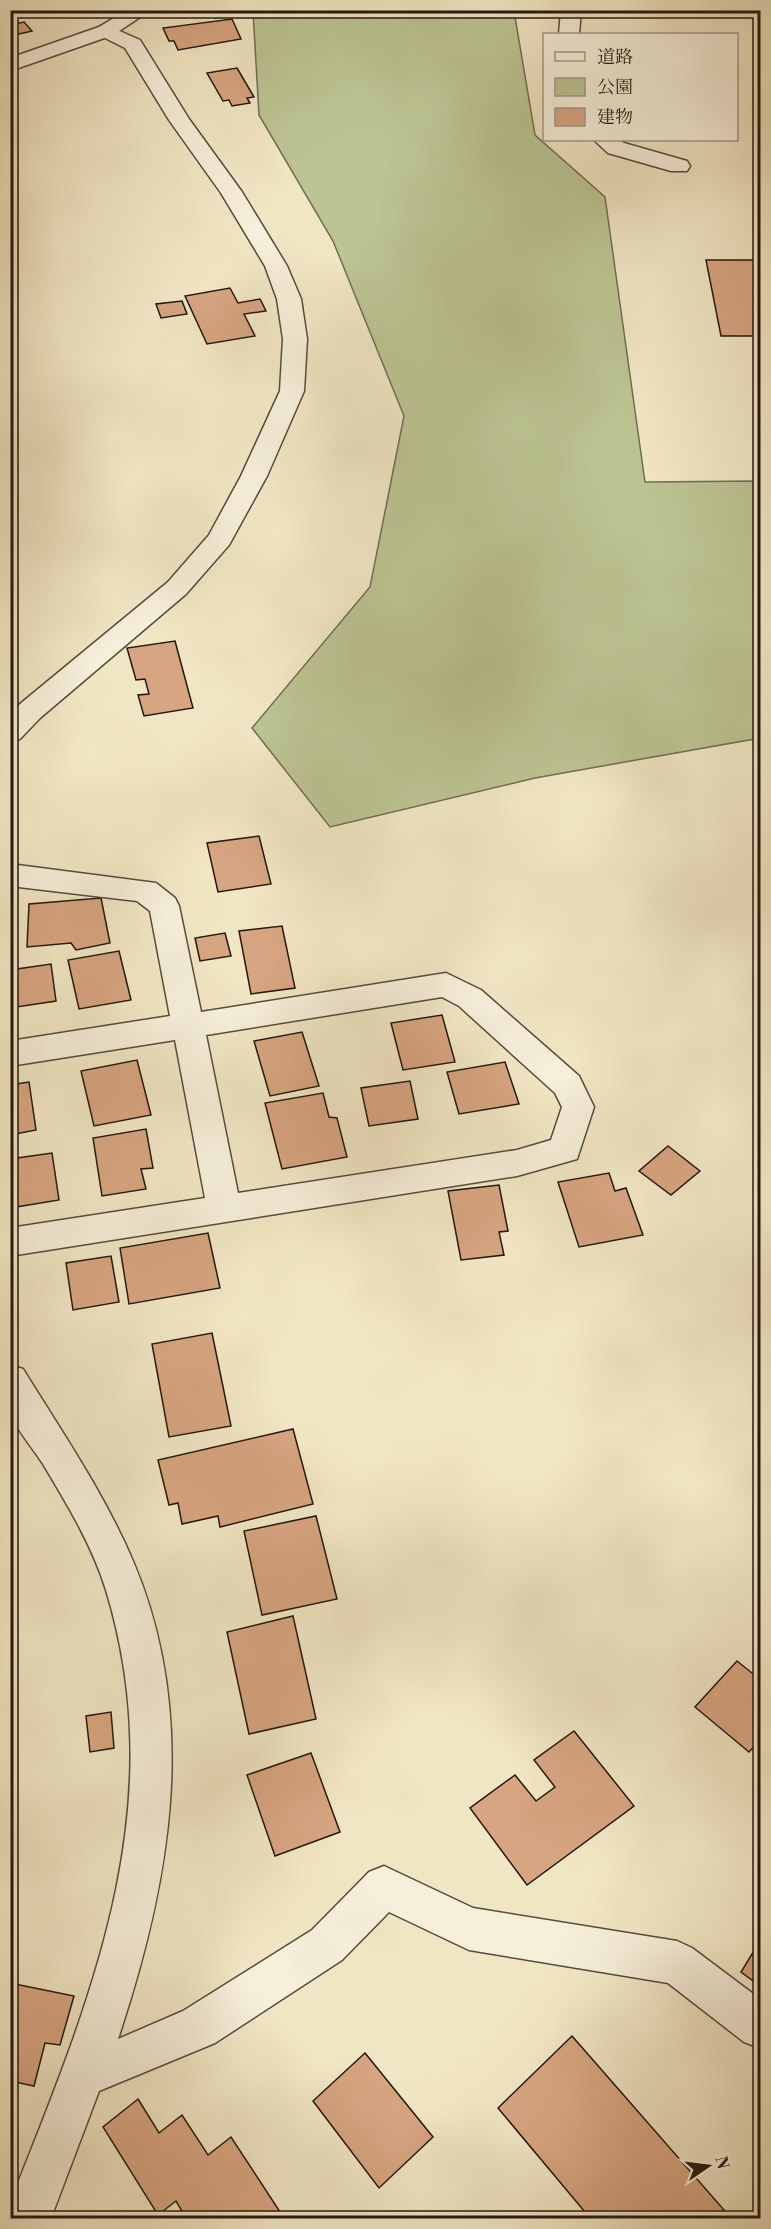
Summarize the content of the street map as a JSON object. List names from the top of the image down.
{
  "legend": ["道路", "公園", "建物"],
  "north": "right"
}
